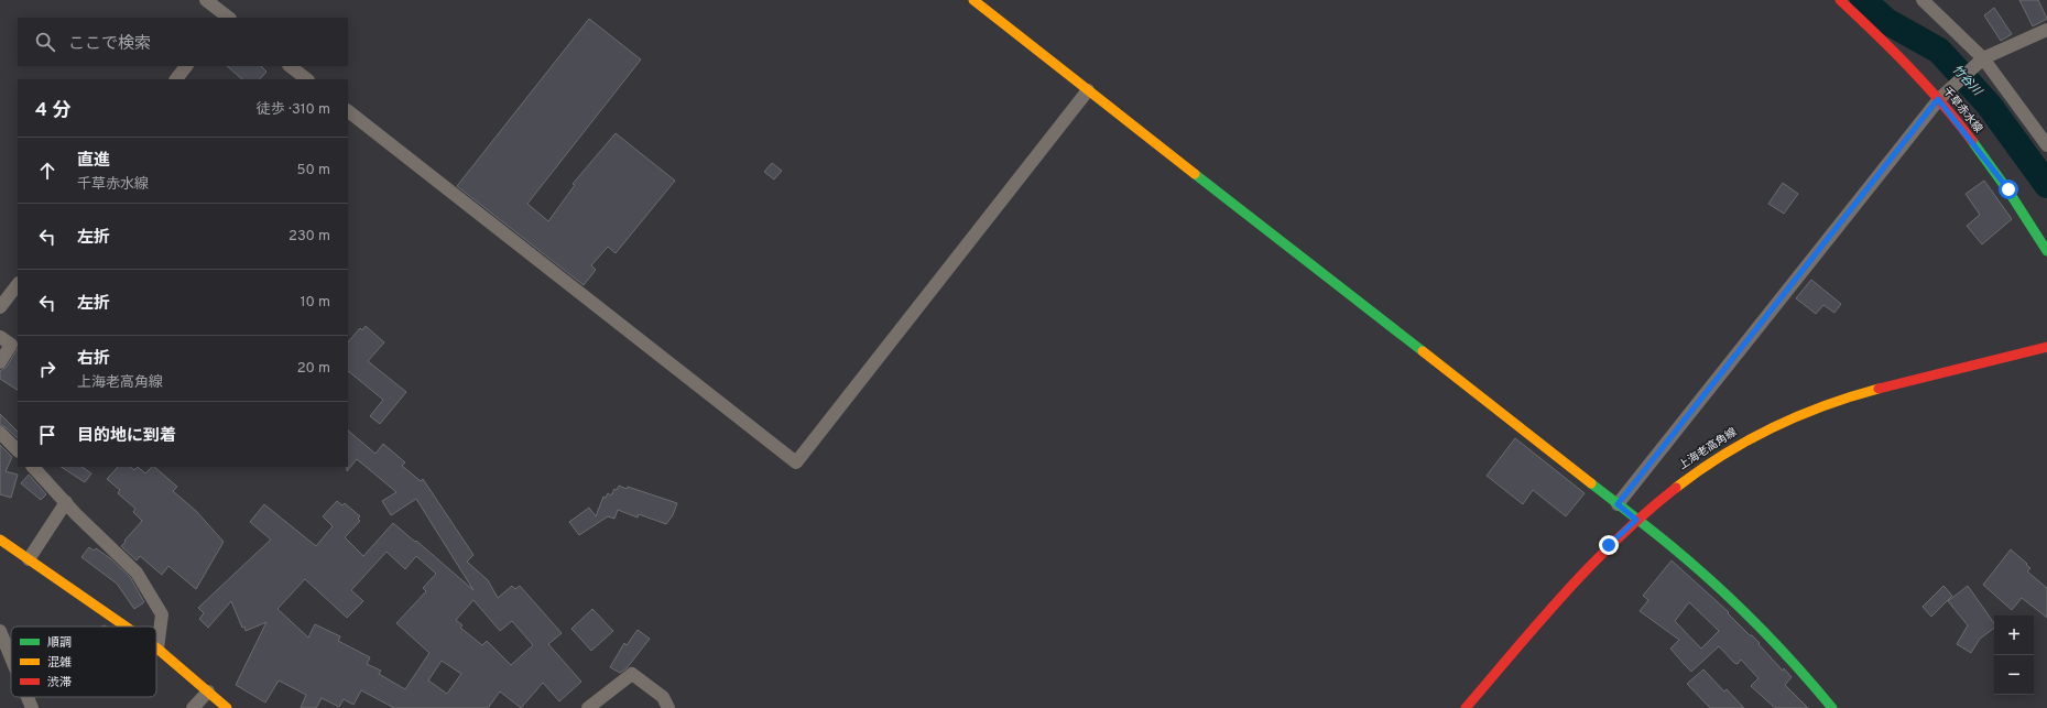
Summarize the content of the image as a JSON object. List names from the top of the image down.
{
  "streets": {
    "street": ["千草赤水線", "上海老高角線"]
  },
  "water": ["竹谷川"],
  "legend": ["順調", "混雑", "渋滞"],
  "page": {
    "search": "ここで検索",
    "heading": ["4 分", "徒歩 · 310 m"],
    "list": [
      ["直進", "千草赤水線", "50 m"],
      ["左折", "230 m"],
      ["左折", "10 m"],
      ["右折", "上海老高角線", "20 m"],
      "目的地に到着"
    ],
    "map_buttons": ["+", "−"]
  }
}
